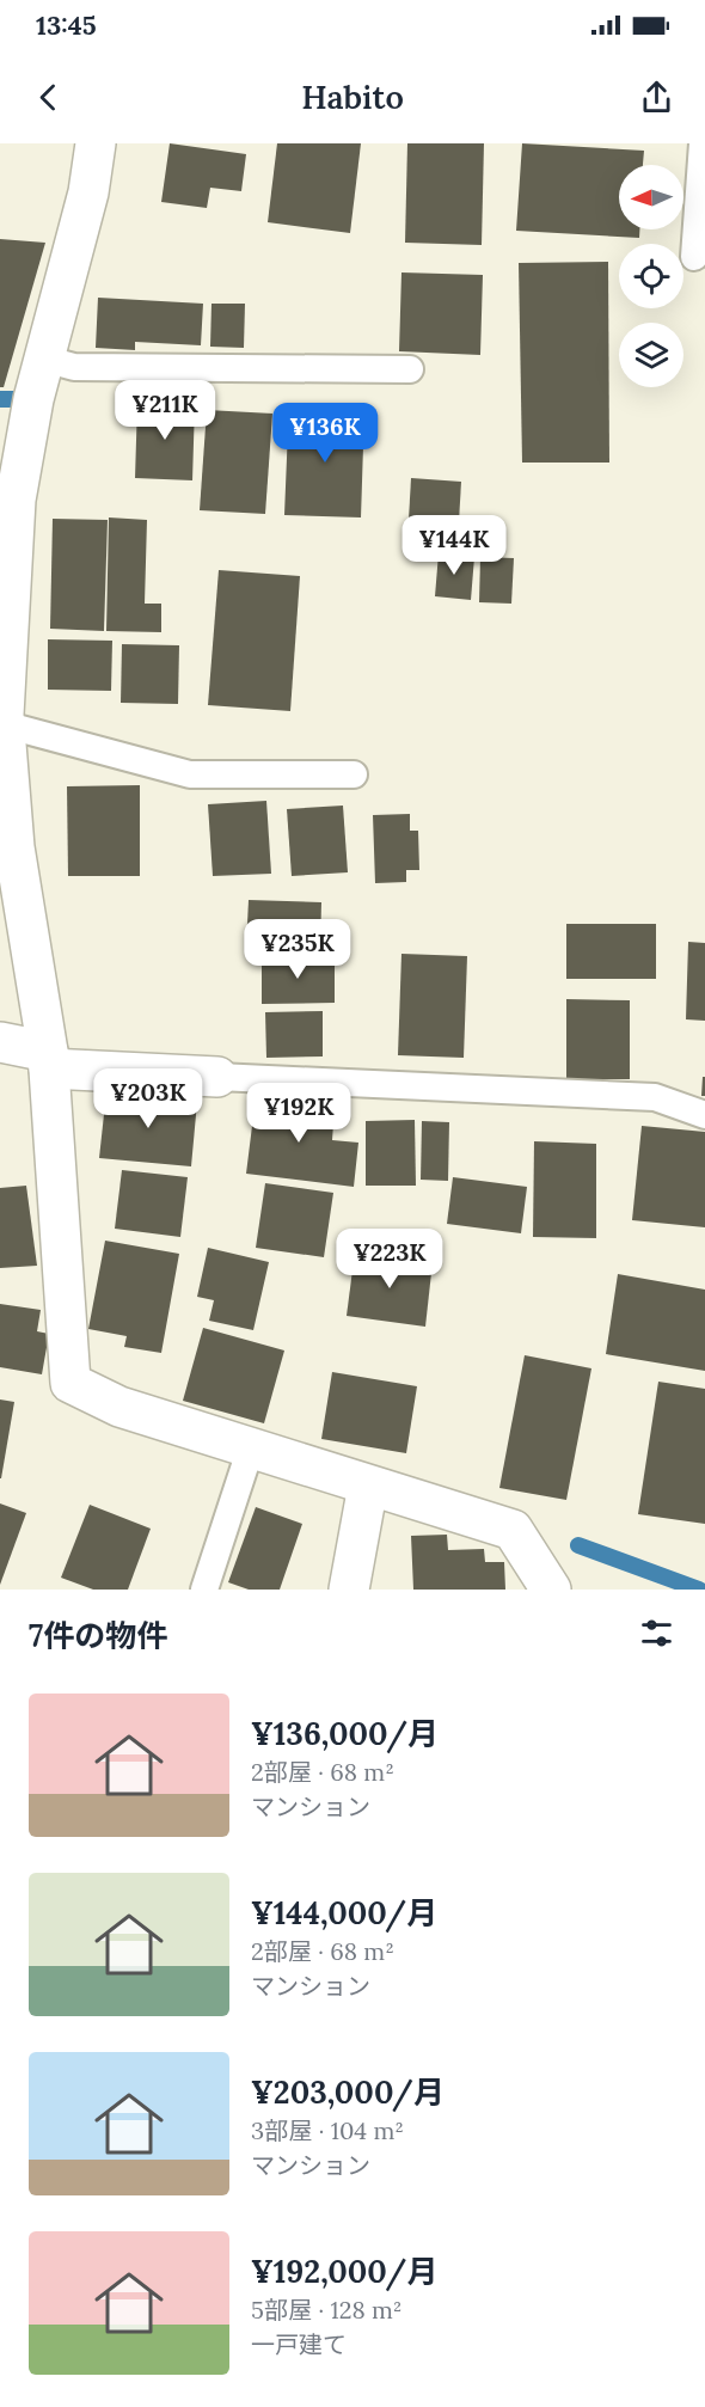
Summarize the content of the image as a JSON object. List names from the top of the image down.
{
  "north": "left",
  "page": {
    "status": "13:45",
    "header": "Habito",
    "price": [
      "¥211K",
      "¥136K",
      "¥144K",
      "¥235K",
      "¥203K",
      "¥192K",
      "¥223K"
    ],
    "heading": "7件の物件",
    "list": [
      {
        "name": "¥136,000/月",
        "note": "2部屋 · 68 m² · マンション"
      },
      {
        "name": "¥144,000/月",
        "note": "2部屋 · 68 m² · マンション"
      },
      {
        "name": "¥203,000/月",
        "note": "3部屋 · 104 m² · マンション"
      },
      {
        "name": "¥192,000/月",
        "note": "5部屋 · 128 m² · 一戸建て"
      }
    ]
  }
}
